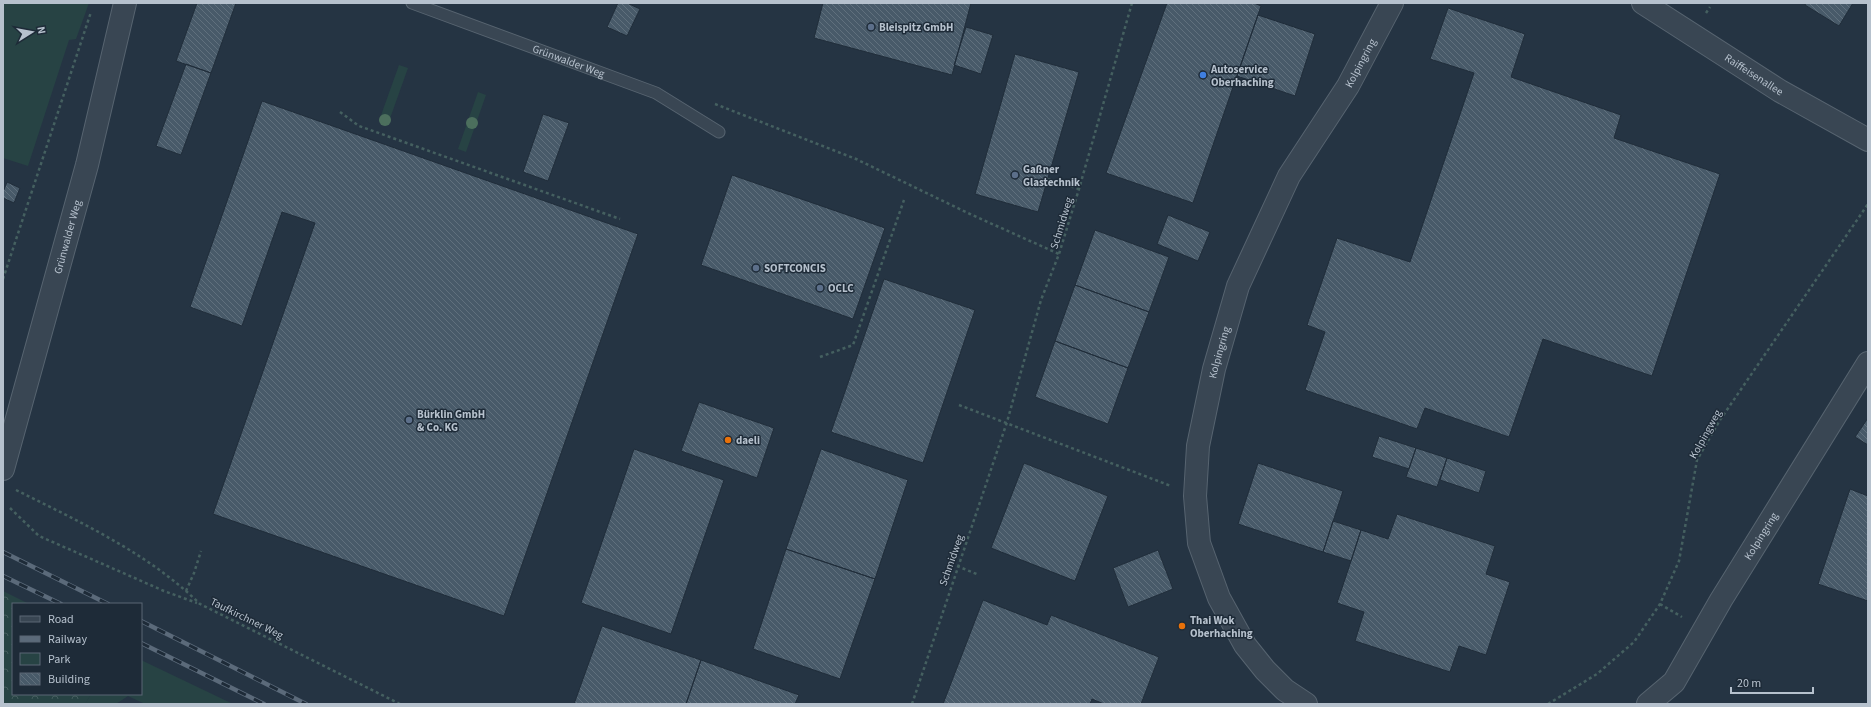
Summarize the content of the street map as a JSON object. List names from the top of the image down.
{
  "streets": {
    "street": ["Grünwalder Weg", "Kolpingring", "Raiffeisenallee"],
    "path": ["Schmidweg", "Kolpingweg", "Taufkirchner Weg"]
  },
  "crossings": [
    ["Grünwalder Weg", "Taufkirchner Weg"]
  ],
  "places": [
    "Bleispitz GmbH",
    "Autoservice Oberhaching",
    "Gaßner Glastechnik",
    "SOFTCONCIS",
    "OCLC",
    "Bürklin GmbH & Co. KG",
    "daeli",
    "Thai Wok Oberhaching"
  ],
  "legend": [
    "Road",
    "Railway",
    "Park",
    "Building"
  ],
  "scale_bar": "20 m",
  "north": "right"
}
